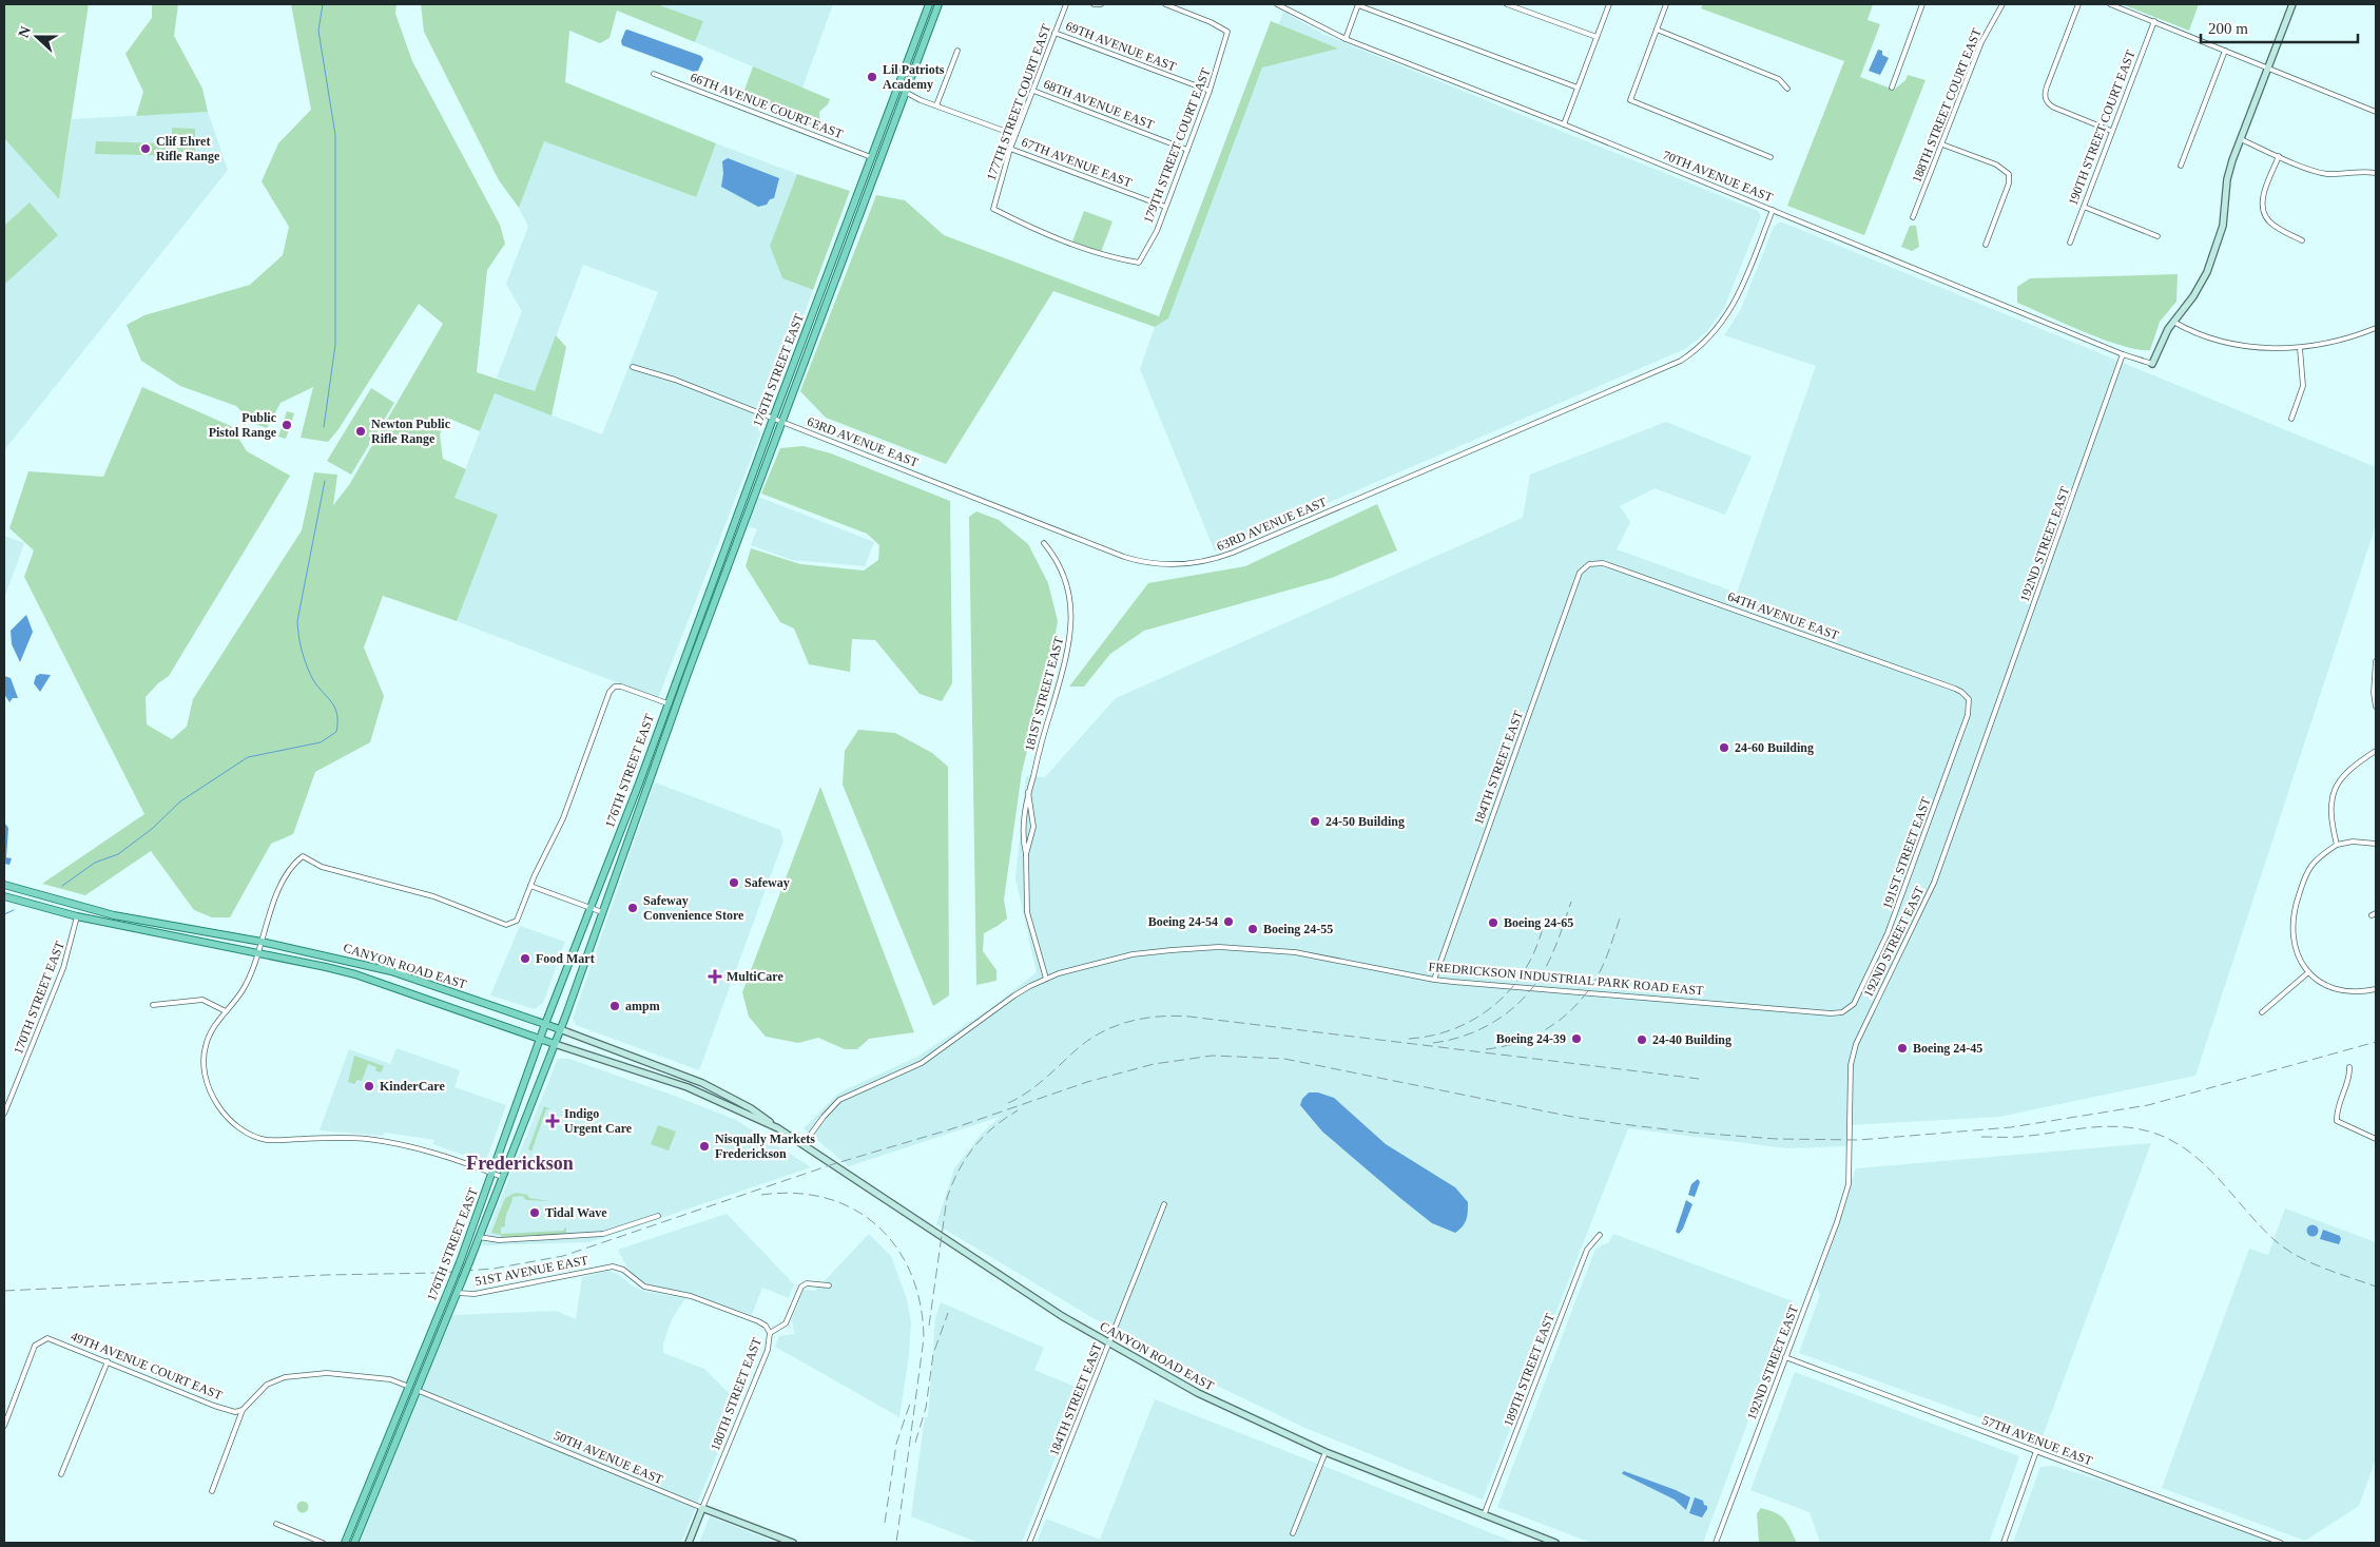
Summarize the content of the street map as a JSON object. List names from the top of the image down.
{
  "streets": {
    "main road": [
      "176TH STREET EAST",
      "CANYON ROAD EAST",
      "180TH STREET EAST",
      "50TH AVENUE EAST"
    ],
    "street": [
      "69TH AVENUE EAST",
      "177TH STREET COURT EAST",
      "68TH AVENUE EAST",
      "66TH AVENUE COURT EAST",
      "188TH STREET COURT EAST",
      "190TH STREET COURT EAST",
      "179TH STREET COURT EAST",
      "67TH AVENUE EAST",
      "70TH AVENUE EAST",
      "63RD AVENUE EAST",
      "192ND STREET EAST",
      "64TH AVENUE EAST",
      "181ST STREET EAST",
      "184TH STREET EAST",
      "191ST STREET EAST",
      "FREDRICKSON INDUSTRIAL PARK ROAD EAST",
      "170TH STREET EAST",
      "51ST AVENUE EAST",
      "49TH AVENUE COURT EAST",
      "189TH STREET EAST",
      "57TH AVENUE EAST"
    ]
  },
  "crossings": [
    ["69TH AVENUE EAST", "177TH STREET COURT EAST"],
    ["69TH AVENUE EAST", "179TH STREET COURT EAST"],
    ["177TH STREET COURT EAST", "68TH AVENUE EAST"],
    ["177TH STREET COURT EAST", "179TH STREET COURT EAST"],
    ["177TH STREET COURT EAST", "67TH AVENUE EAST"],
    ["68TH AVENUE EAST", "179TH STREET COURT EAST"],
    ["66TH AVENUE COURT EAST", "176TH STREET EAST"],
    ["179TH STREET COURT EAST", "67TH AVENUE EAST"],
    ["70TH AVENUE EAST", "63RD AVENUE EAST"],
    ["70TH AVENUE EAST", "192ND STREET EAST"],
    ["176TH STREET EAST", "63RD AVENUE EAST"],
    ["176TH STREET EAST", "CANYON ROAD EAST"],
    ["176TH STREET EAST", "51ST AVENUE EAST"],
    ["176TH STREET EAST", "50TH AVENUE EAST"],
    ["192ND STREET EAST", "57TH AVENUE EAST"],
    ["64TH AVENUE EAST", "184TH STREET EAST"],
    ["64TH AVENUE EAST", "191ST STREET EAST"],
    ["181ST STREET EAST", "FREDRICKSON INDUSTRIAL PARK ROAD EAST"],
    ["184TH STREET EAST", "CANYON ROAD EAST"],
    ["184TH STREET EAST", "FREDRICKSON INDUSTRIAL PARK ROAD EAST"],
    ["191ST STREET EAST", "FREDRICKSON INDUSTRIAL PARK ROAD EAST"],
    ["CANYON ROAD EAST", "FREDRICKSON INDUSTRIAL PARK ROAD EAST"],
    ["CANYON ROAD EAST", "170TH STREET EAST"],
    ["CANYON ROAD EAST", "189TH STREET EAST"],
    ["51ST AVENUE EAST", "180TH STREET EAST"],
    ["49TH AVENUE COURT EAST", "50TH AVENUE EAST"],
    ["180TH STREET EAST", "50TH AVENUE EAST"]
  ],
  "districts": ["Frederickson"],
  "places": {
    "other": [
      "Lil Patriots Academy",
      "Clif Ehret Rifle Range",
      "Public Pistol Range",
      "Newton Public Rifle Range",
      "24-60 Building",
      "24-50 Building",
      "Safeway",
      "Safeway Convenience Store",
      "Boeing 24-54",
      "Boeing 24-65",
      "Boeing 24-55",
      "Food Mart",
      "ampm",
      "Boeing 24-39",
      "24-40 Building",
      "Boeing 24-45",
      "KinderCare",
      "Nisqually Markets Frederickson",
      "Tidal Wave"
    ],
    "health": ["MultiCare", "Indigo Urgent Care"]
  },
  "scale_bar": "200 m",
  "north": "left"
}
